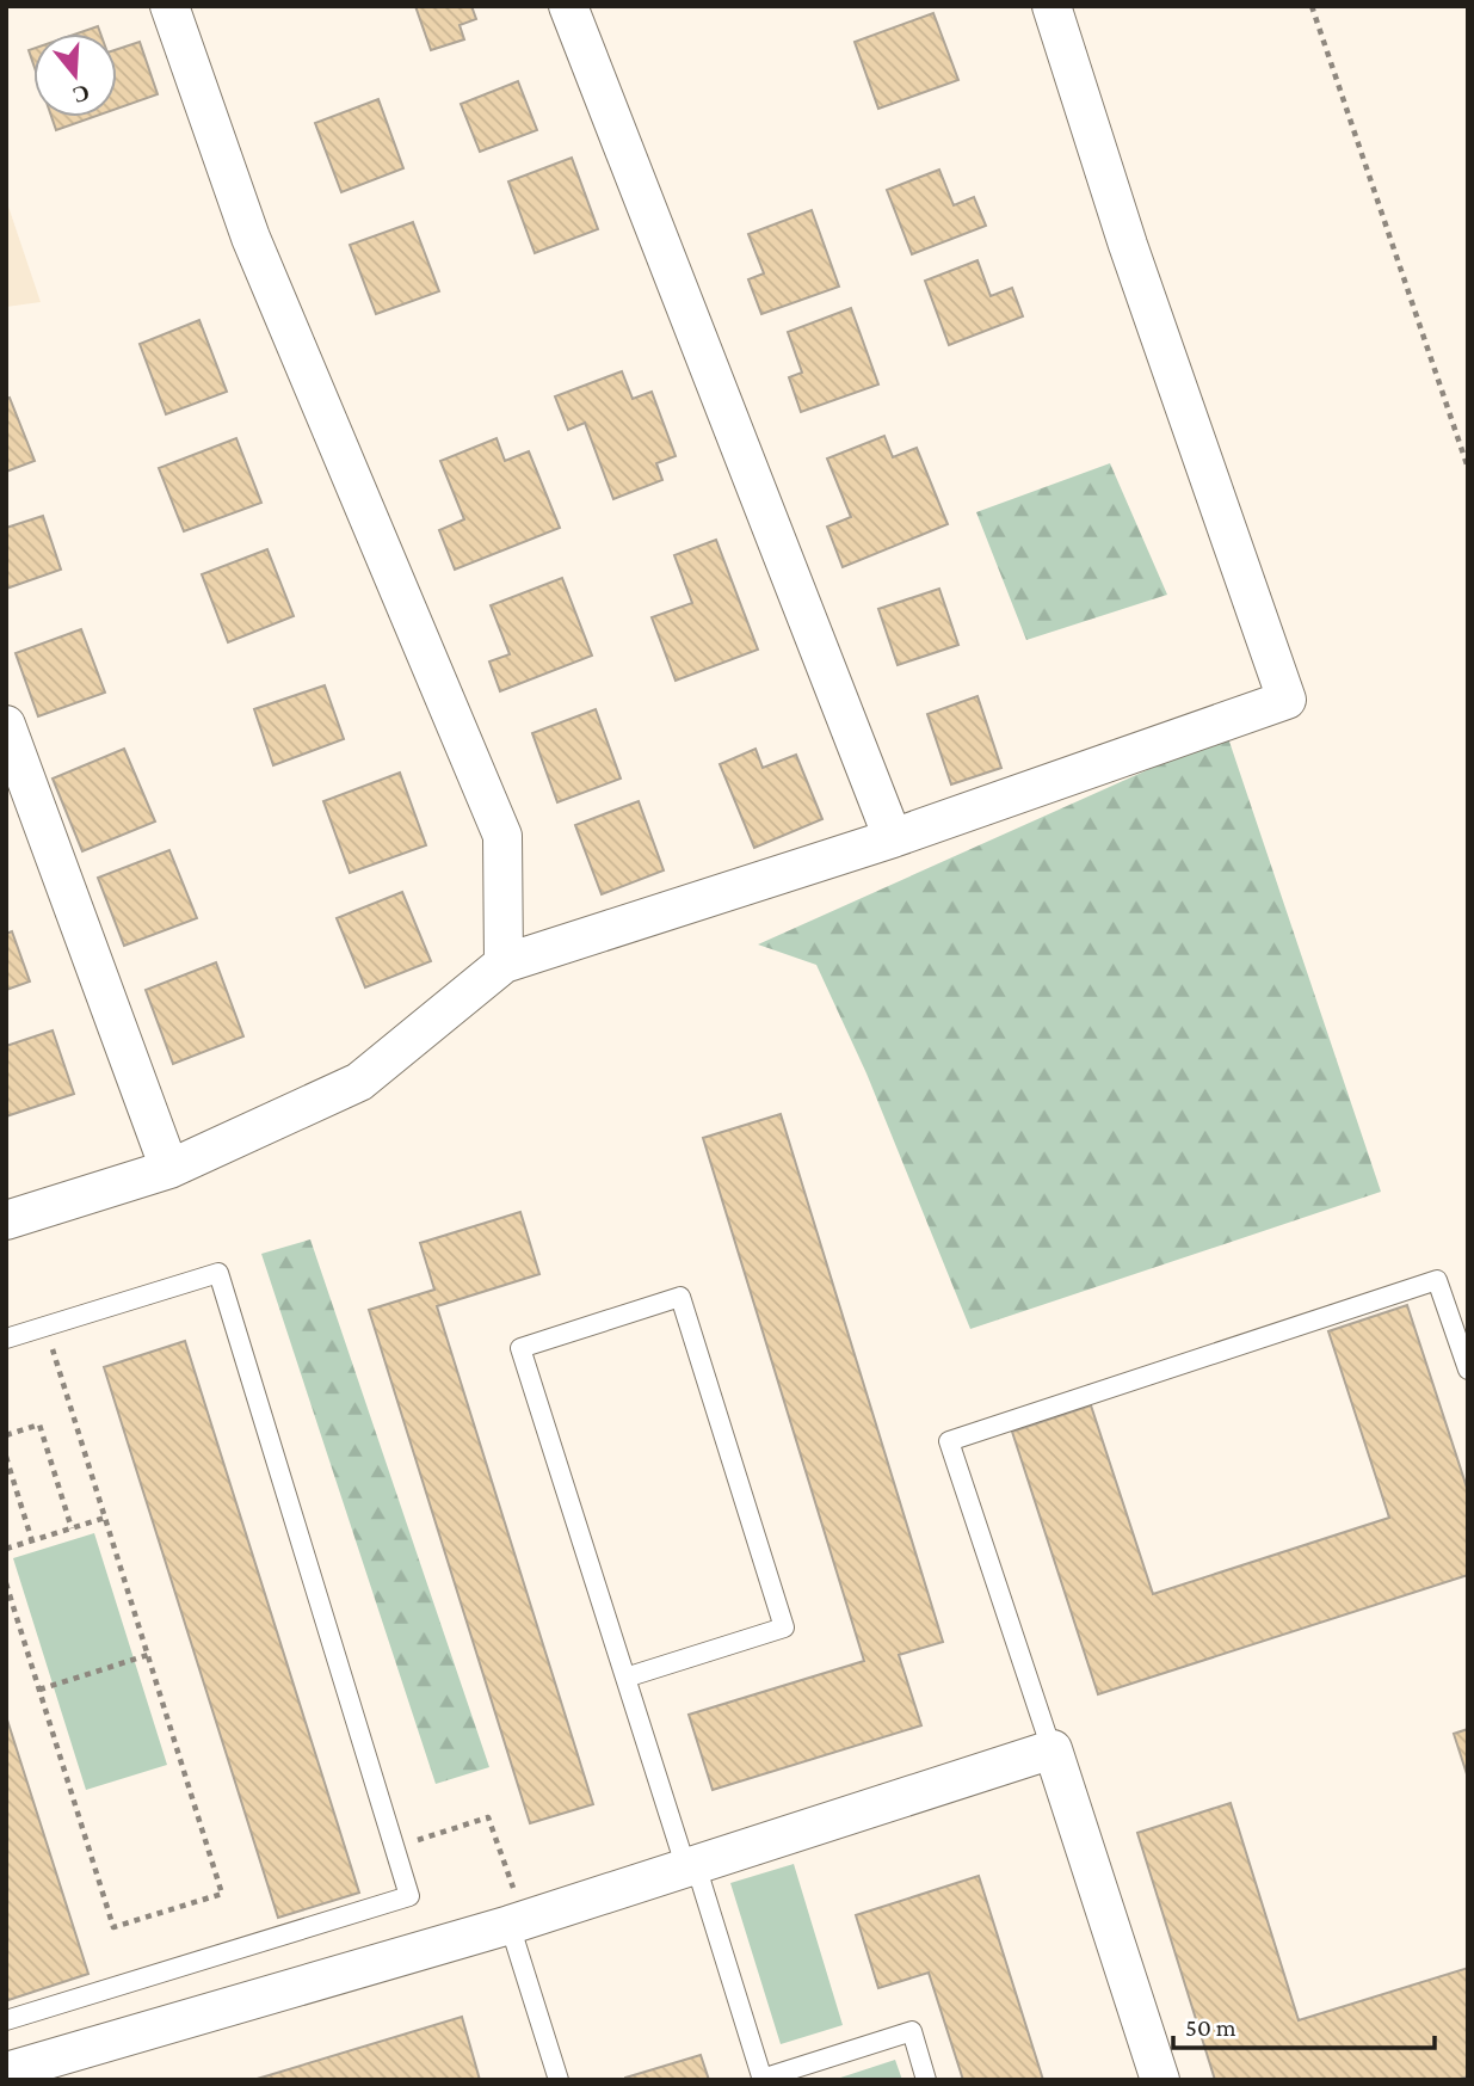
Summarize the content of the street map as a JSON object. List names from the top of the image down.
{
  "scale_bar": "50 m",
  "north": "bottom"
}
